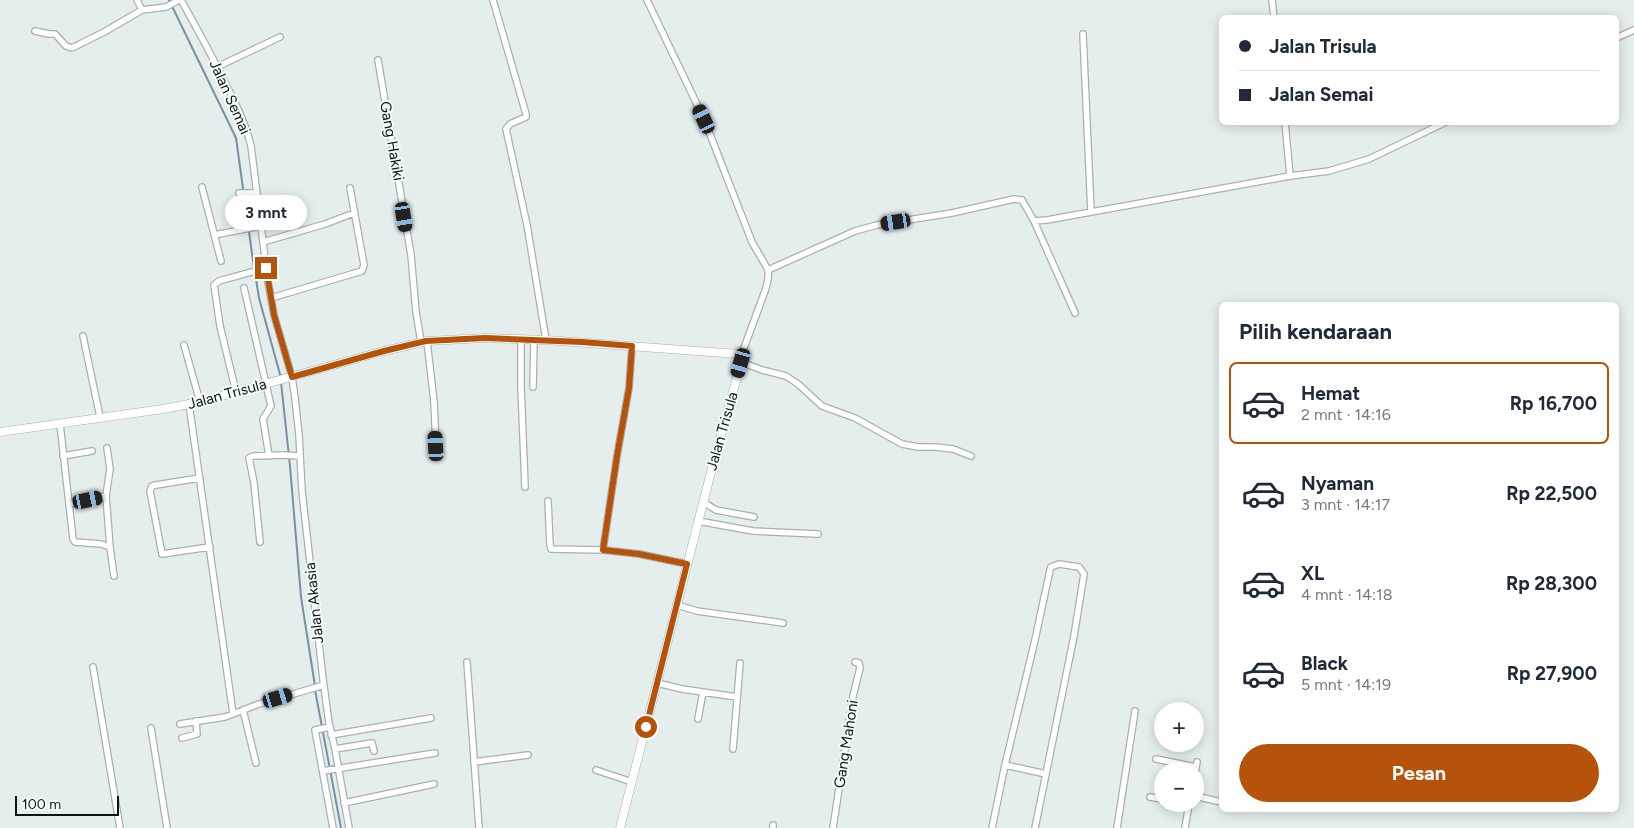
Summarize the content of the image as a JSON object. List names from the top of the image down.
{
  "streets": {
    "street": [
      "Jalan Semai",
      "Gang Hakiki",
      "Jalan Trisula",
      "Jalan Akasia",
      "Gang Mahoni"
    ]
  },
  "crossings": [
    ["Jalan Semai", "Jalan Trisula"],
    ["Jalan Semai", "Jalan Akasia"],
    ["Gang Hakiki", "Jalan Trisula"],
    ["Jalan Trisula", "Jalan Akasia"]
  ],
  "scale_bar": "100 m",
  "page": {
    "banner": ["Jalan Trisula", "Jalan Semai"],
    "bubble": "3 mnt",
    "heading": "Pilih kendaraan",
    "list": [
      {
        "name": "Hemat",
        "note": "2 mnt · 14:16",
        "value": "Rp 16,700"
      },
      {
        "name": "Nyaman",
        "note": "3 mnt · 14:17",
        "value": "Rp 22,500"
      },
      {
        "name": "XL",
        "note": "4 mnt · 14:18",
        "value": "Rp 28,300"
      },
      {
        "name": "Black",
        "note": "5 mnt · 14:19",
        "value": "Rp 27,900"
      }
    ],
    "map_buttons": ["+", "−"],
    "buttons": "Pesan",
    "scale": "100 m"
  }
}
